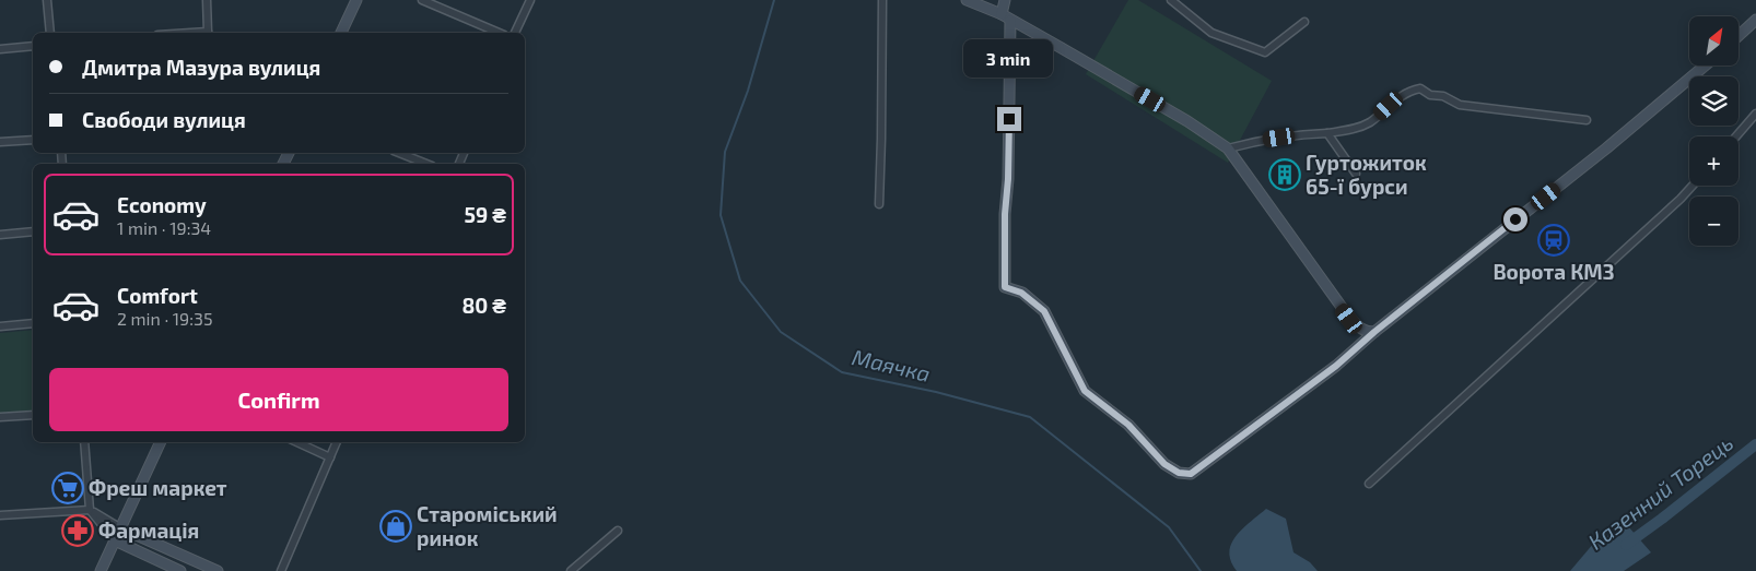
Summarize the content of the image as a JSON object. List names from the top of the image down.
{
  "water": ["Маячка", "Казенний Торець"],
  "places": {
    "building": ["Гуртожиток 65-ї бурси"],
    "station": ["Ворота КМЗ"],
    "supermarket": ["Фреш маркет"],
    "shop": ["Староміський ринок"],
    "pharmacy": ["Фармація"]
  },
  "north": "top right",
  "page": {
    "map_buttons": ["+", "−"],
    "banner": ["Дмитра Мазура вулиця", "Свободи вулиця"],
    "bubble": "3 min",
    "list": [
      {
        "name": "Economy",
        "note": "1 min · 19:34",
        "value": "59 ₴"
      },
      {
        "name": "Comfort",
        "note": "2 min · 19:35",
        "value": "80 ₴"
      }
    ],
    "buttons": "Confirm"
  }
}
